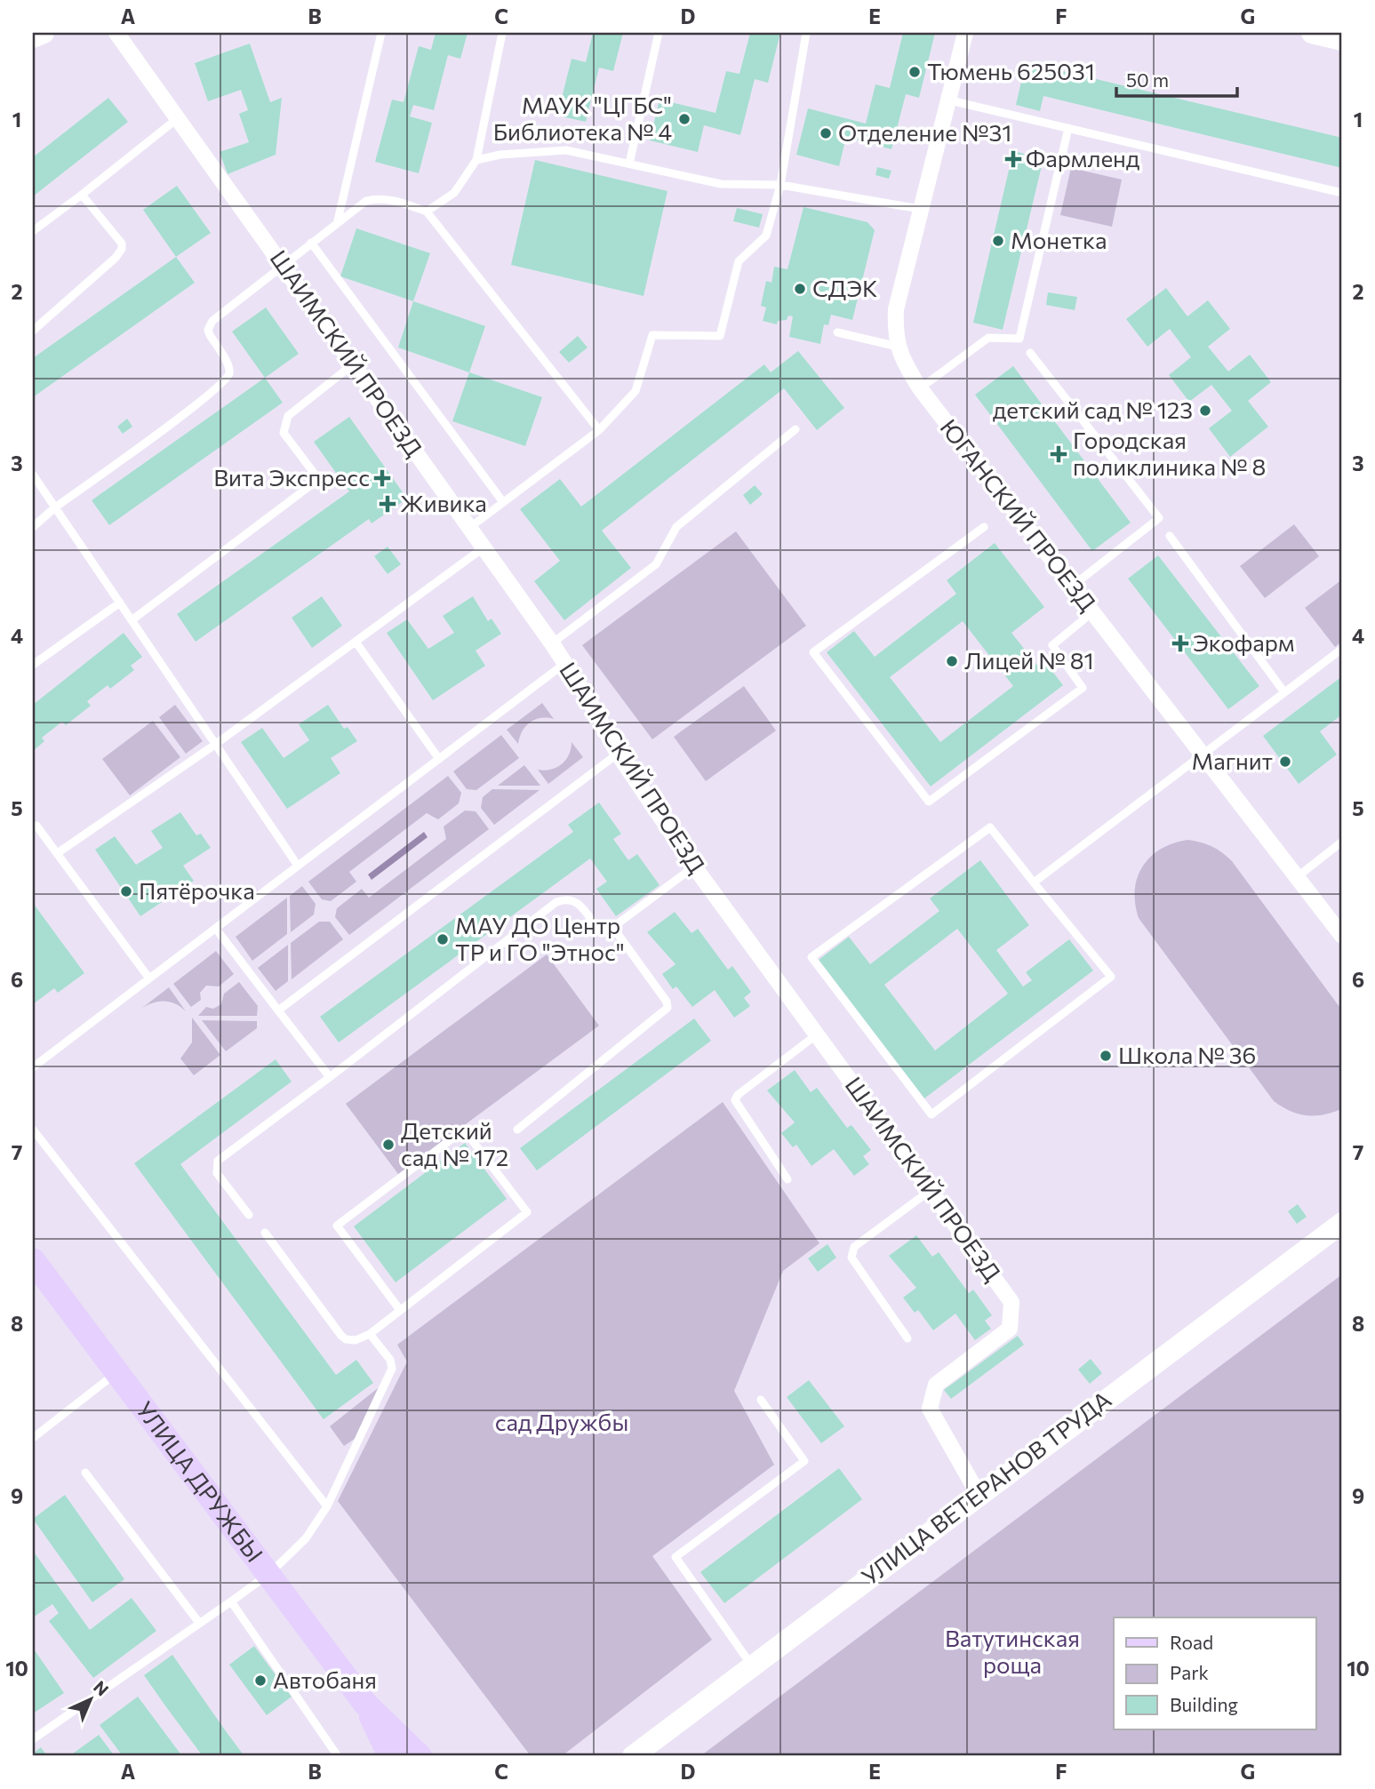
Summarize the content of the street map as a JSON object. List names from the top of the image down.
{
  "streets": {
    "main road": ["УЛИЦА ДРУЖБЫ", "УЛИЦА ВЕТЕРАНОВ ТРУДА"],
    "street": ["ШАИМСКИЙ ПРОЕЗД", "ЮГАНСКИЙ ПРОЕЗД"]
  },
  "crossings": [
    ["ШАИМСКИЙ ПРОЕЗД", "УЛИЦА ВЕТЕРАНОВ ТРУДА"]
  ],
  "parks": ["сад Дружбы", "Ватутинская роща"],
  "places": {
    "other": [
      "Тюмень 625031",
      "МАУК \"ЦГБС\" Библиотека № 4",
      "Отделение №31",
      "Монетка",
      "СДЭК",
      "детский сад № 123",
      "Лицей № 81",
      "Магнит",
      "Пятёрочка",
      "МАУ ДО Центр ТР и ГО \"Этнос\"",
      "Школа № 36",
      "Детский сад № 172",
      "Автобаня"
    ],
    "health": [
      "Фармленд",
      "Городская поликлиника № 8",
      "Вита Экспресс",
      "Живика",
      "Экофарм"
    ]
  },
  "legend": ["Road", "Park", "Building"],
  "scale_bar": "50 m",
  "north": "top right",
  "grid": {
    "columns": [
      "A",
      "B",
      "C",
      "D",
      "E",
      "F",
      "G"
    ],
    "rows": [
      "1",
      "2",
      "3",
      "4",
      "5",
      "6",
      "7",
      "8",
      "9",
      "10"
    ]
  }
}
